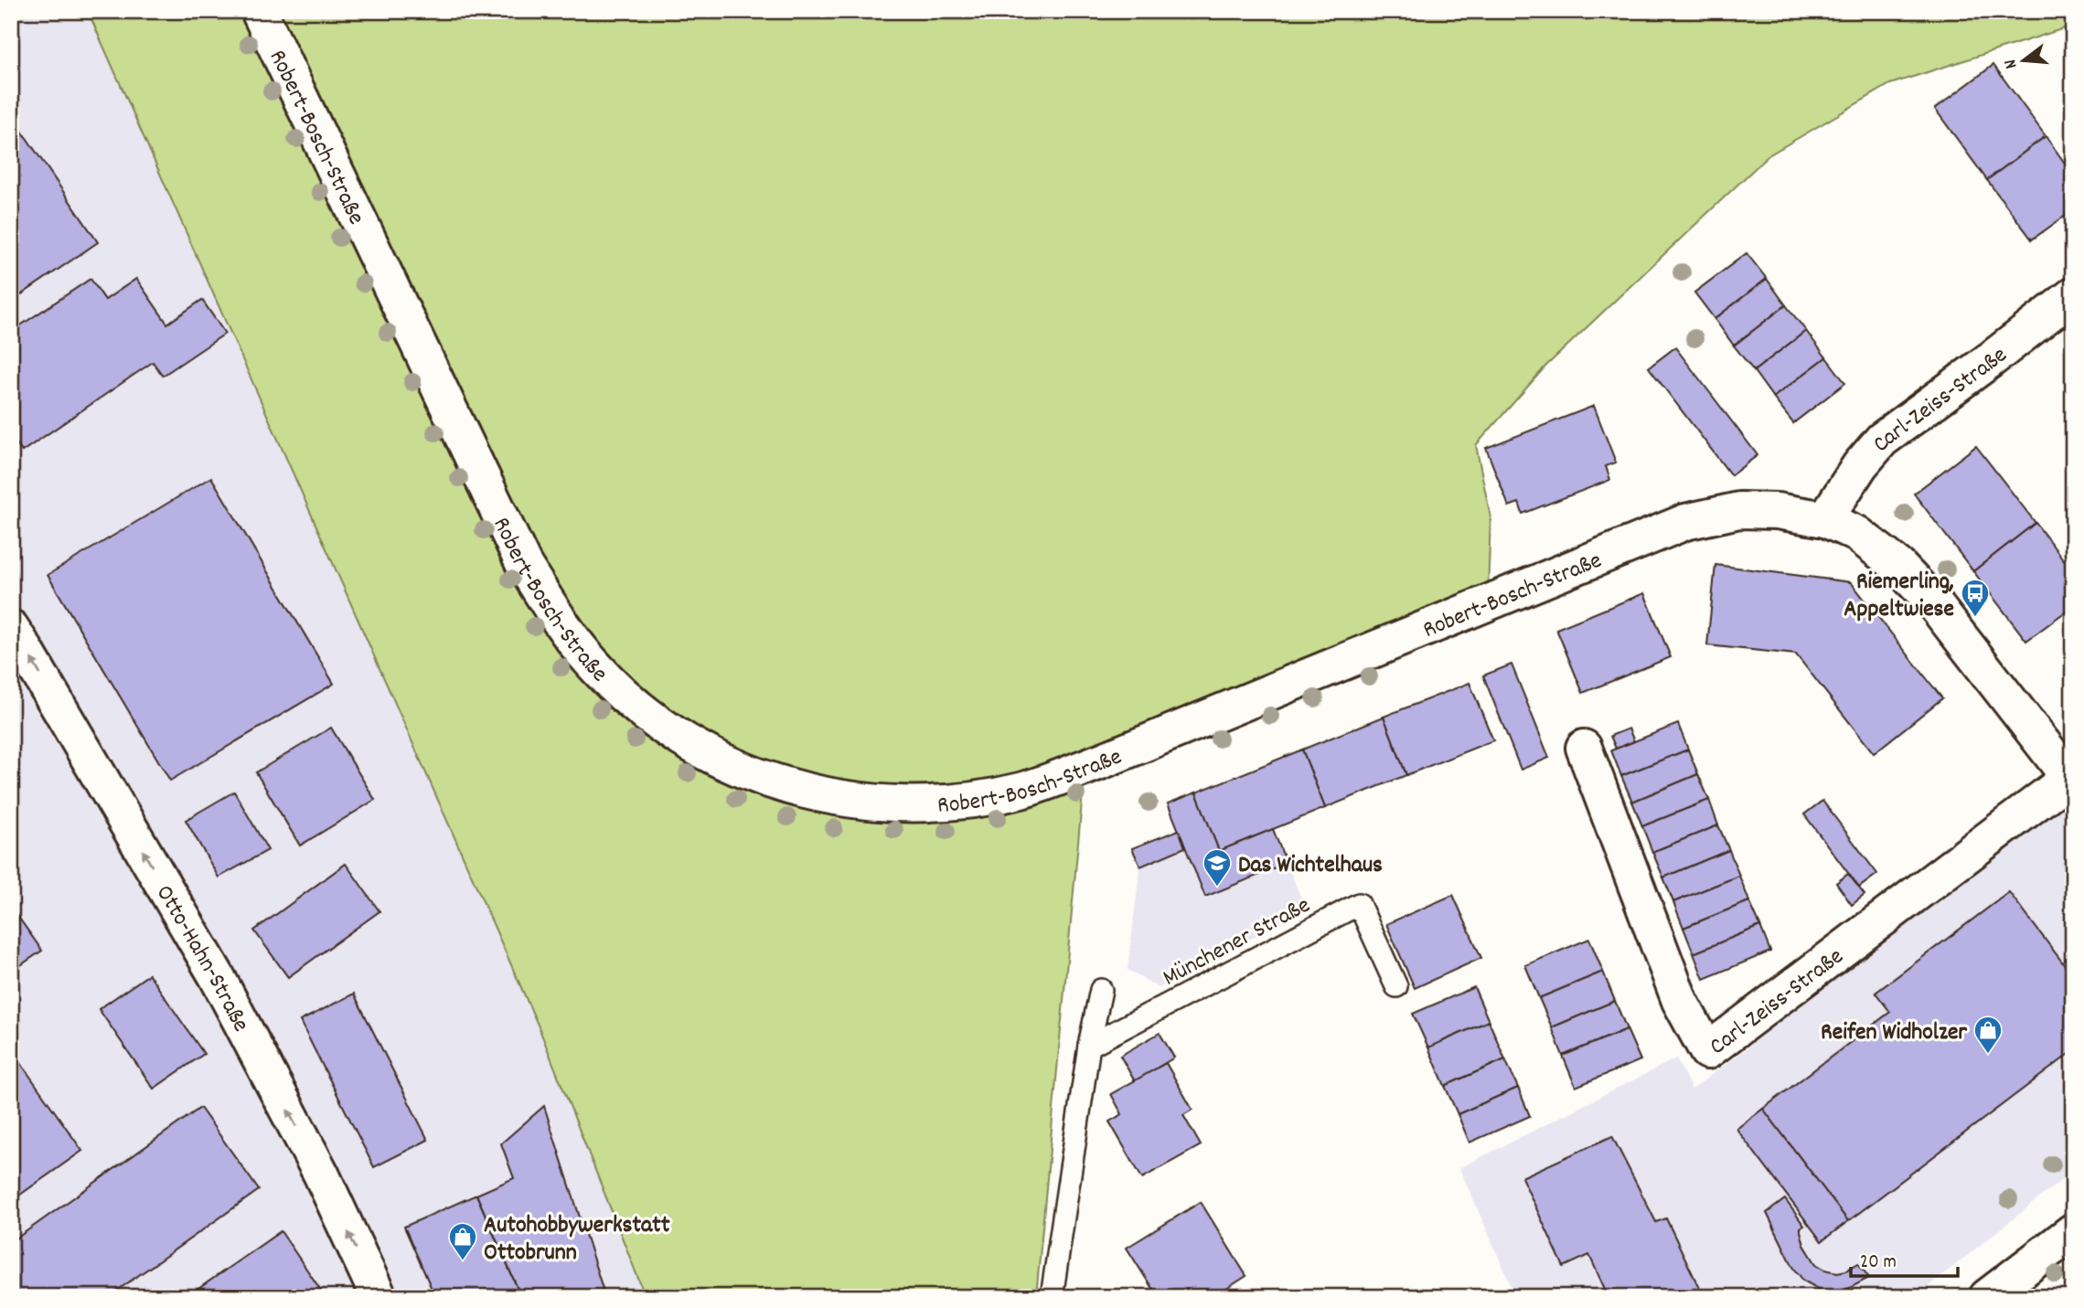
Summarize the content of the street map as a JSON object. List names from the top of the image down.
{
  "streets": {
    "street": ["Robert-Bosch-Straße", "Carl-Zeiss-Straße", "Otto-Hahn-Straße"],
    "lane": ["Münchener Straße"]
  },
  "crossings": [
    ["Robert-Bosch-Straße", "Carl-Zeiss-Straße"]
  ],
  "one_way": ["Otto-Hahn-Straße"],
  "places": {
    "bus stop": ["Riemerling, Appeltwiese"],
    "school or university": ["Das Wichtelhaus"],
    "shop": ["Reifen Widholzer", "Autohobbywerkstatt Ottobrunn"]
  },
  "scale_bar": "20 m",
  "north": "left"
}
